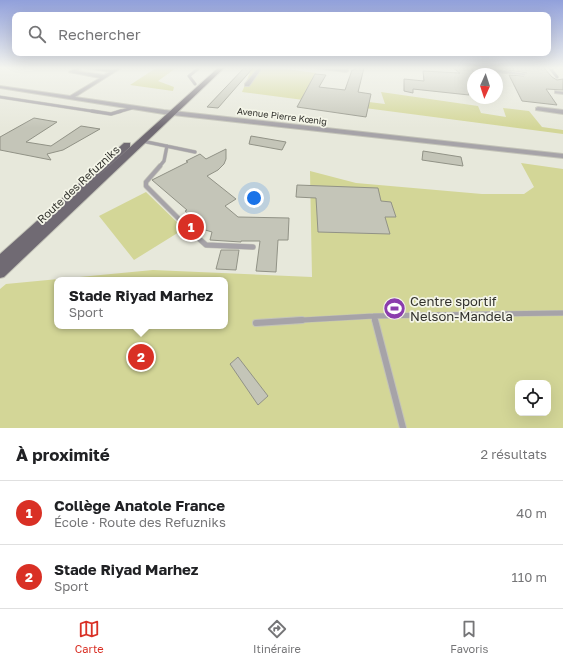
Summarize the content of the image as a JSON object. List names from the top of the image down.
{
  "streets": {
    "main road": ["Route des Refuzniks"],
    "street": ["Avenue Pierre Kœnig"]
  },
  "crossings": [
    ["Avenue Pierre Kœnig", "Route des Refuzniks"]
  ],
  "places": {
    "sports": ["Centre sportif Nelson-Mandela"]
  },
  "north": "bottom",
  "page": {
    "search": "Rechercher",
    "pins": ["1", "2"],
    "popup": ["Stade Riyad Marhez", "Sport"],
    "heading": ["À proximité", "2 résultats"],
    "list": [
      {
        "mark": "1",
        "name": "Collège Anatole France",
        "note": "École · Route des Refuzniks",
        "value": "40 m"
      },
      {
        "mark": "2",
        "name": "Stade Riyad Marhez",
        "note": "Sport",
        "value": "110 m"
      }
    ],
    "nav": ["Carte", "Itinéraire", "Favoris"]
  }
}
